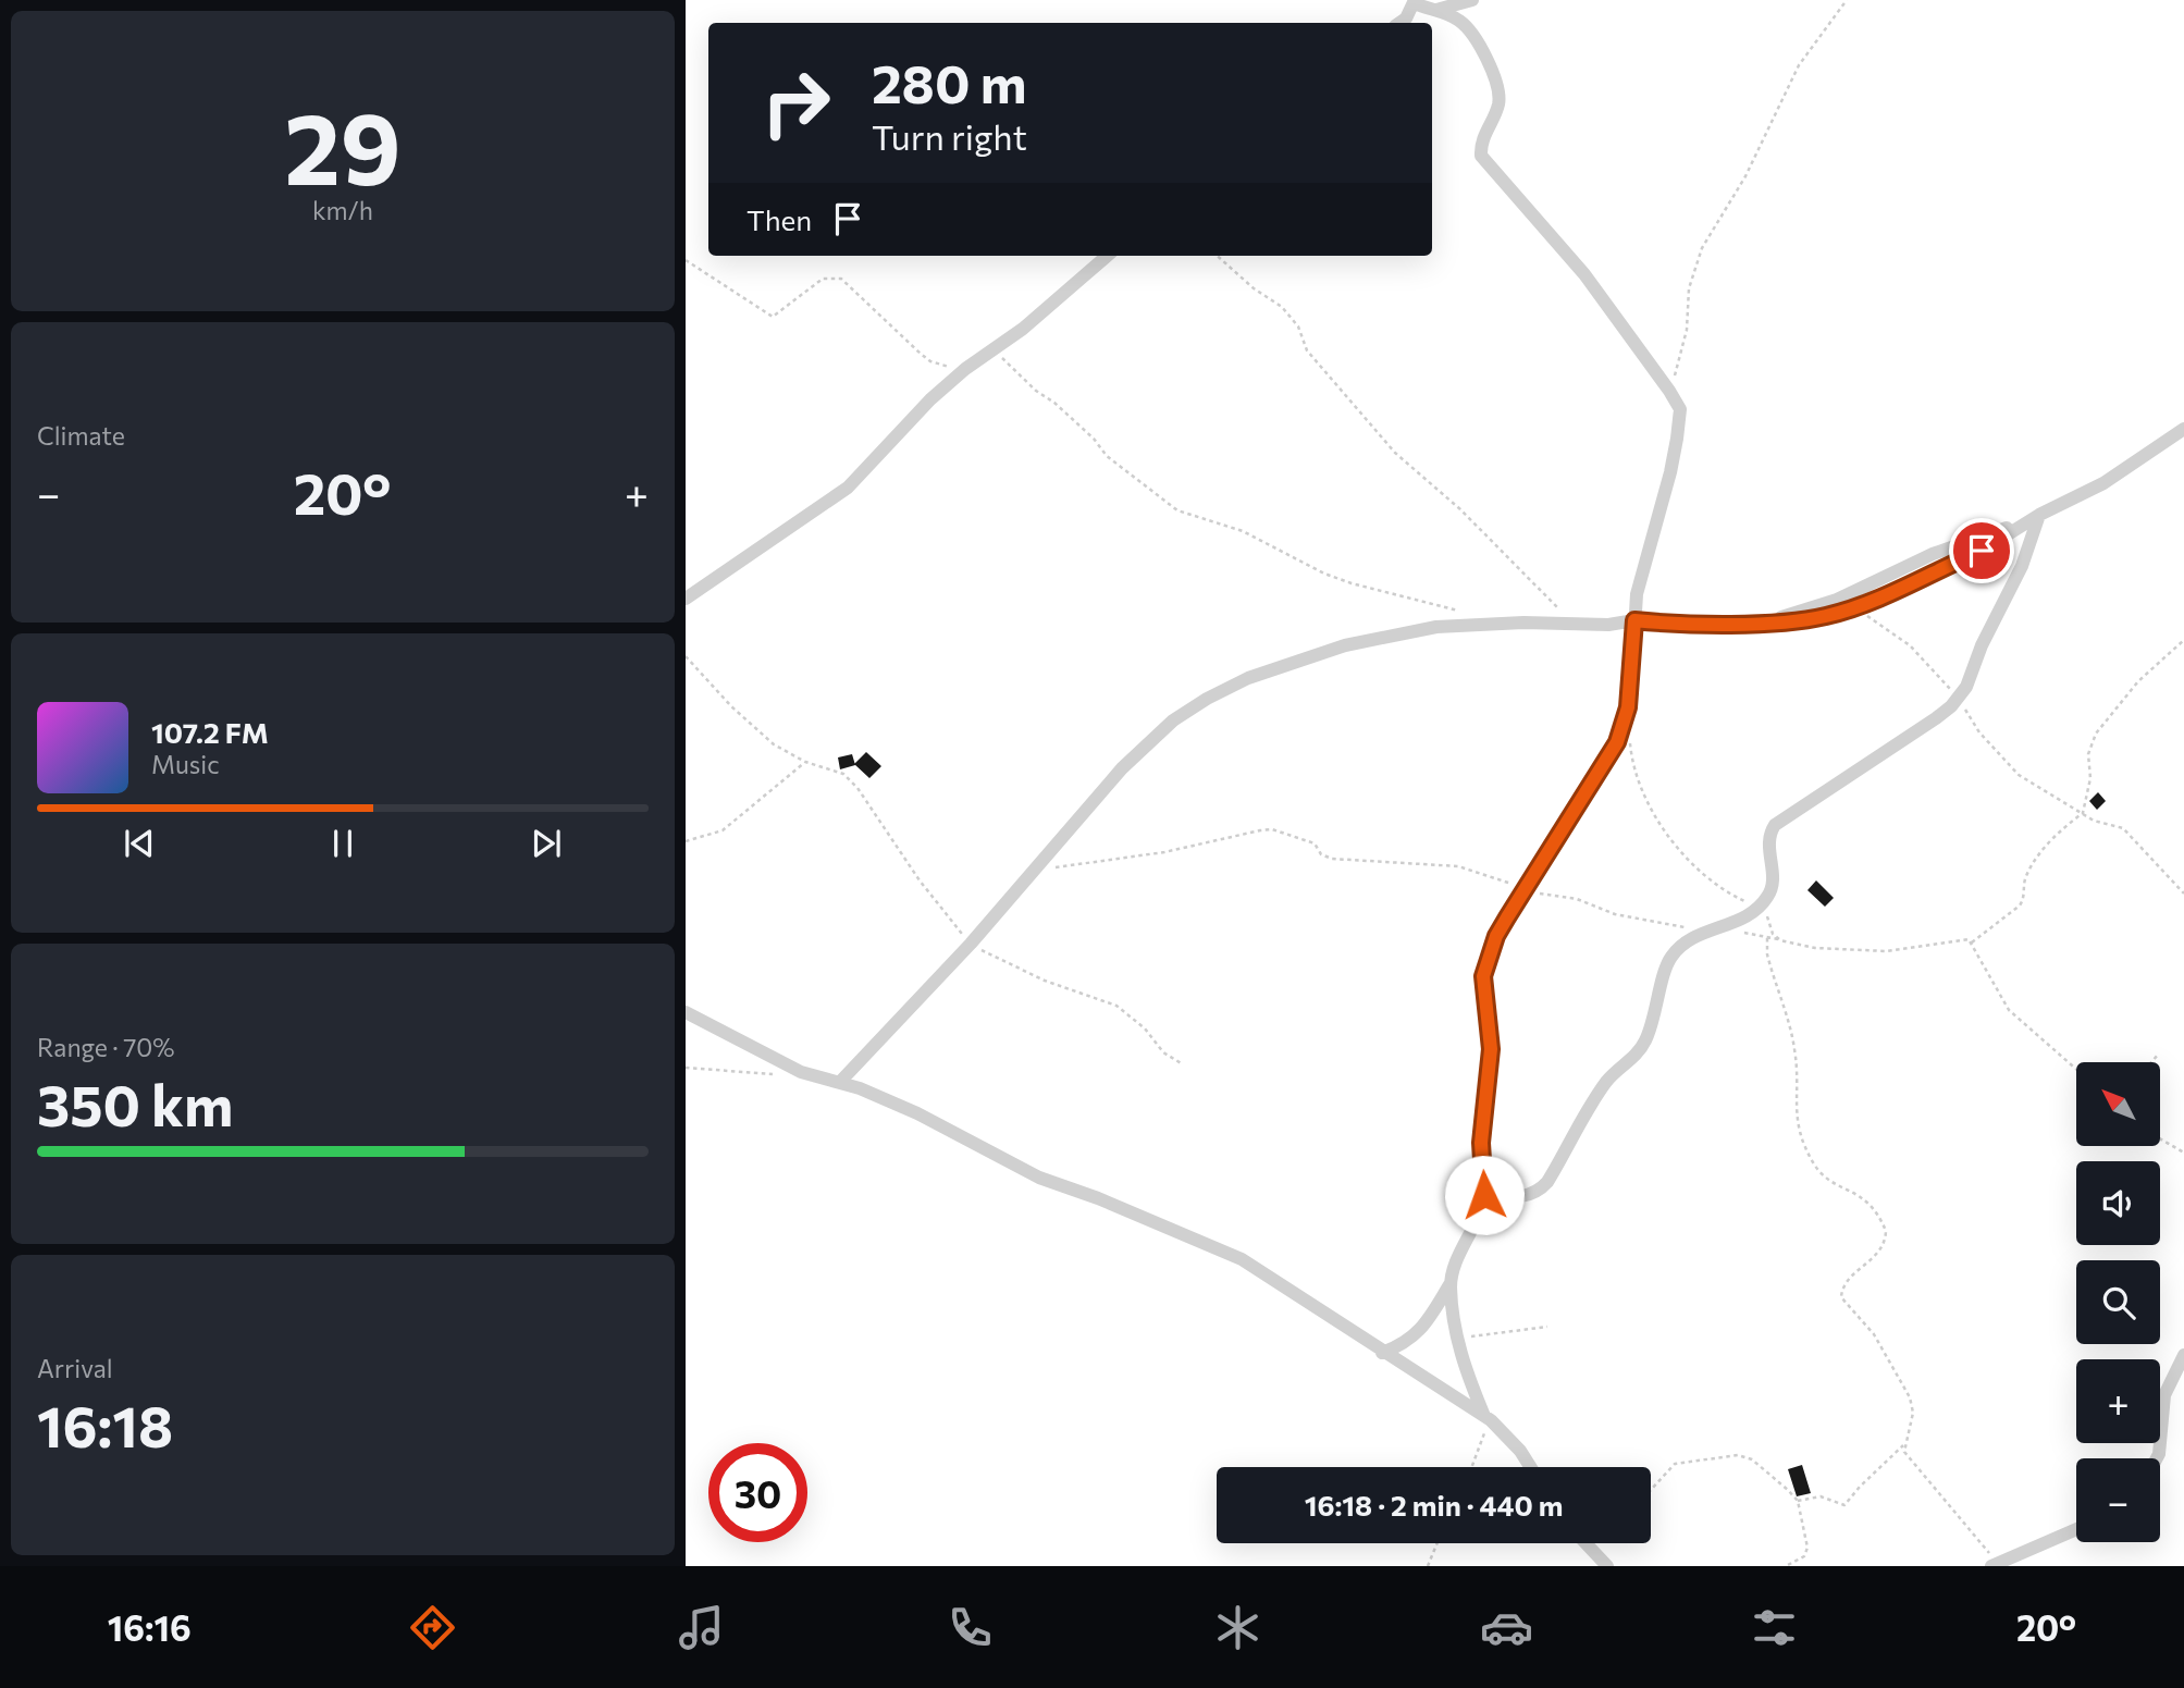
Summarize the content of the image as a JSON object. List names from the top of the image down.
{
  "north": "top left",
  "page": {
    "tile": [
      ["29", "km/h"],
      "Climate",
      ["Range · 70%", "350 km"],
      ["Arrival", "16:18"]
    ],
    "turn": ["280 m", "Turn right"],
    "then": "Then",
    "heat": ["−", "20°", "+"],
    "song": ["107.2 FM", "Music"],
    "map_buttons": ["+", "−"],
    "limit": "30",
    "trip": "16:18 · 2 min · 440 m",
    "tabs": ["16:16", "20°"]
  }
}
